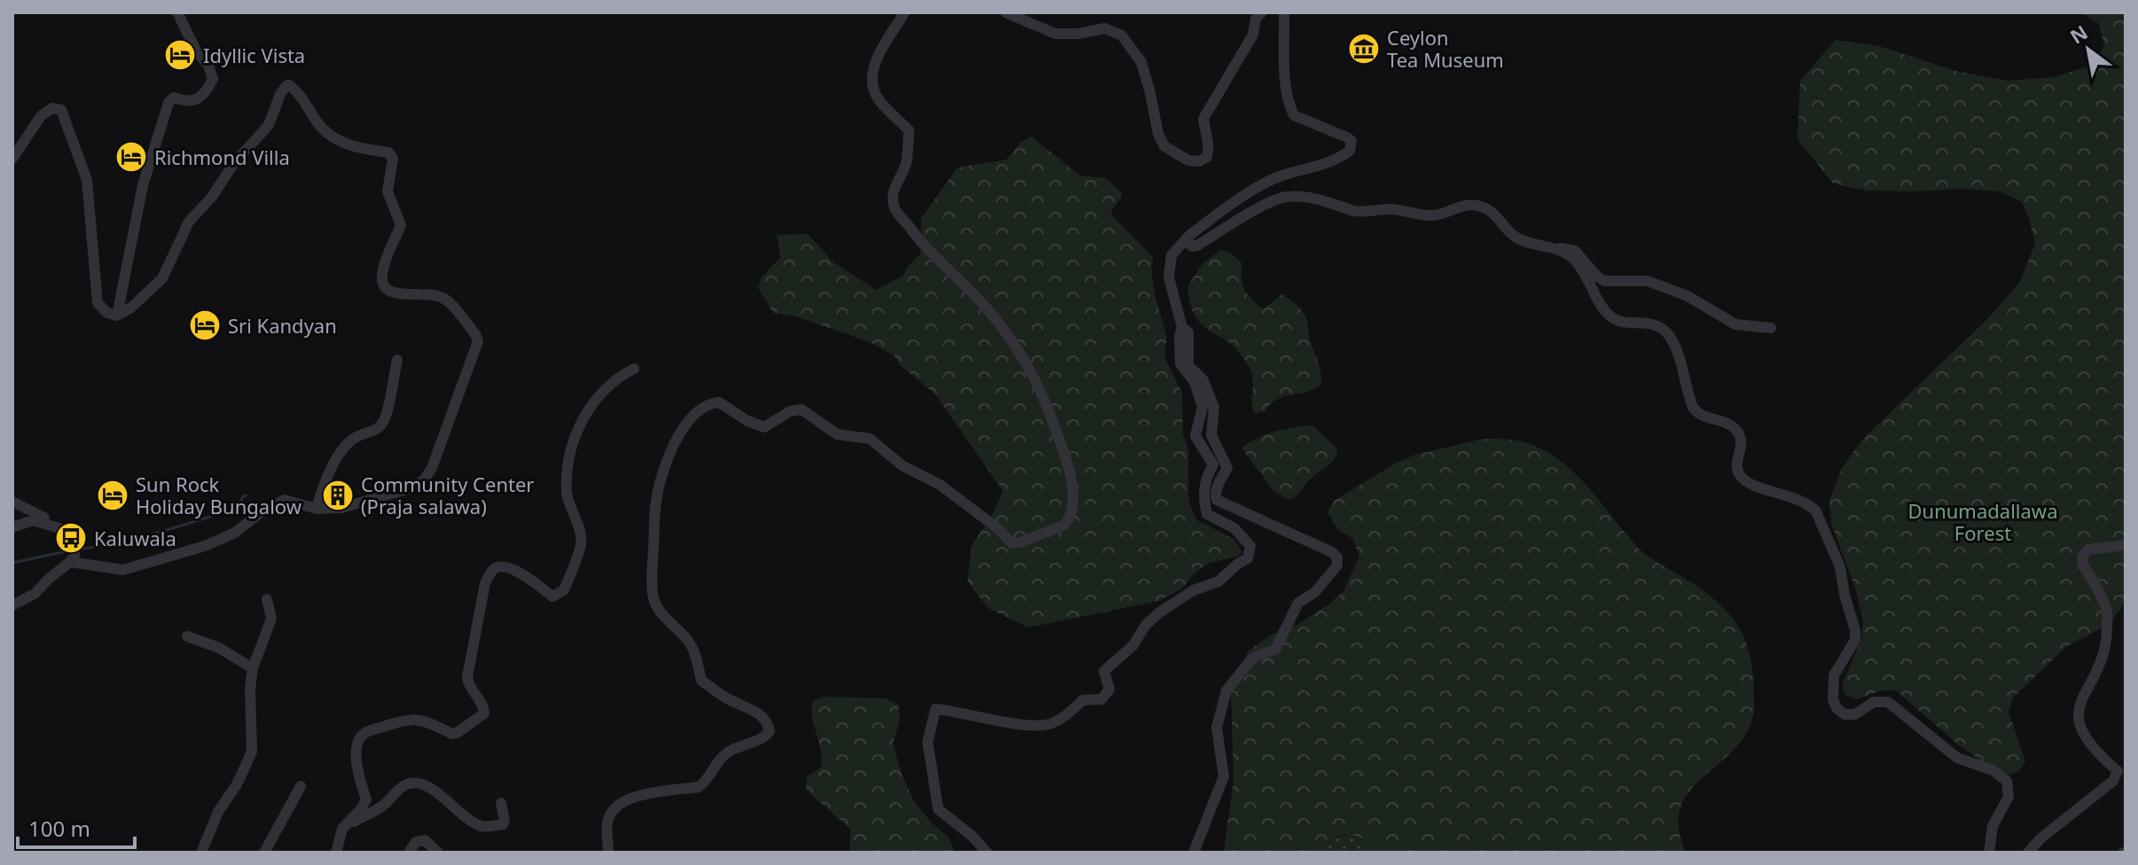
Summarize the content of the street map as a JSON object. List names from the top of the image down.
{
  "parks": ["Dunumadallawa Forest"],
  "places": {
    "museum": ["Ceylon Tea Museum"],
    "hotel": [
      "Idyllic Vista",
      "Richmond Villa",
      "Sri Kandyan",
      "Sun Rock Holiday Bungalow"
    ],
    "building": ["Community Center (Praja salawa)"],
    "bus stop": ["Kaluwala"]
  },
  "scale_bar": "100 m",
  "north": "top left"
}
